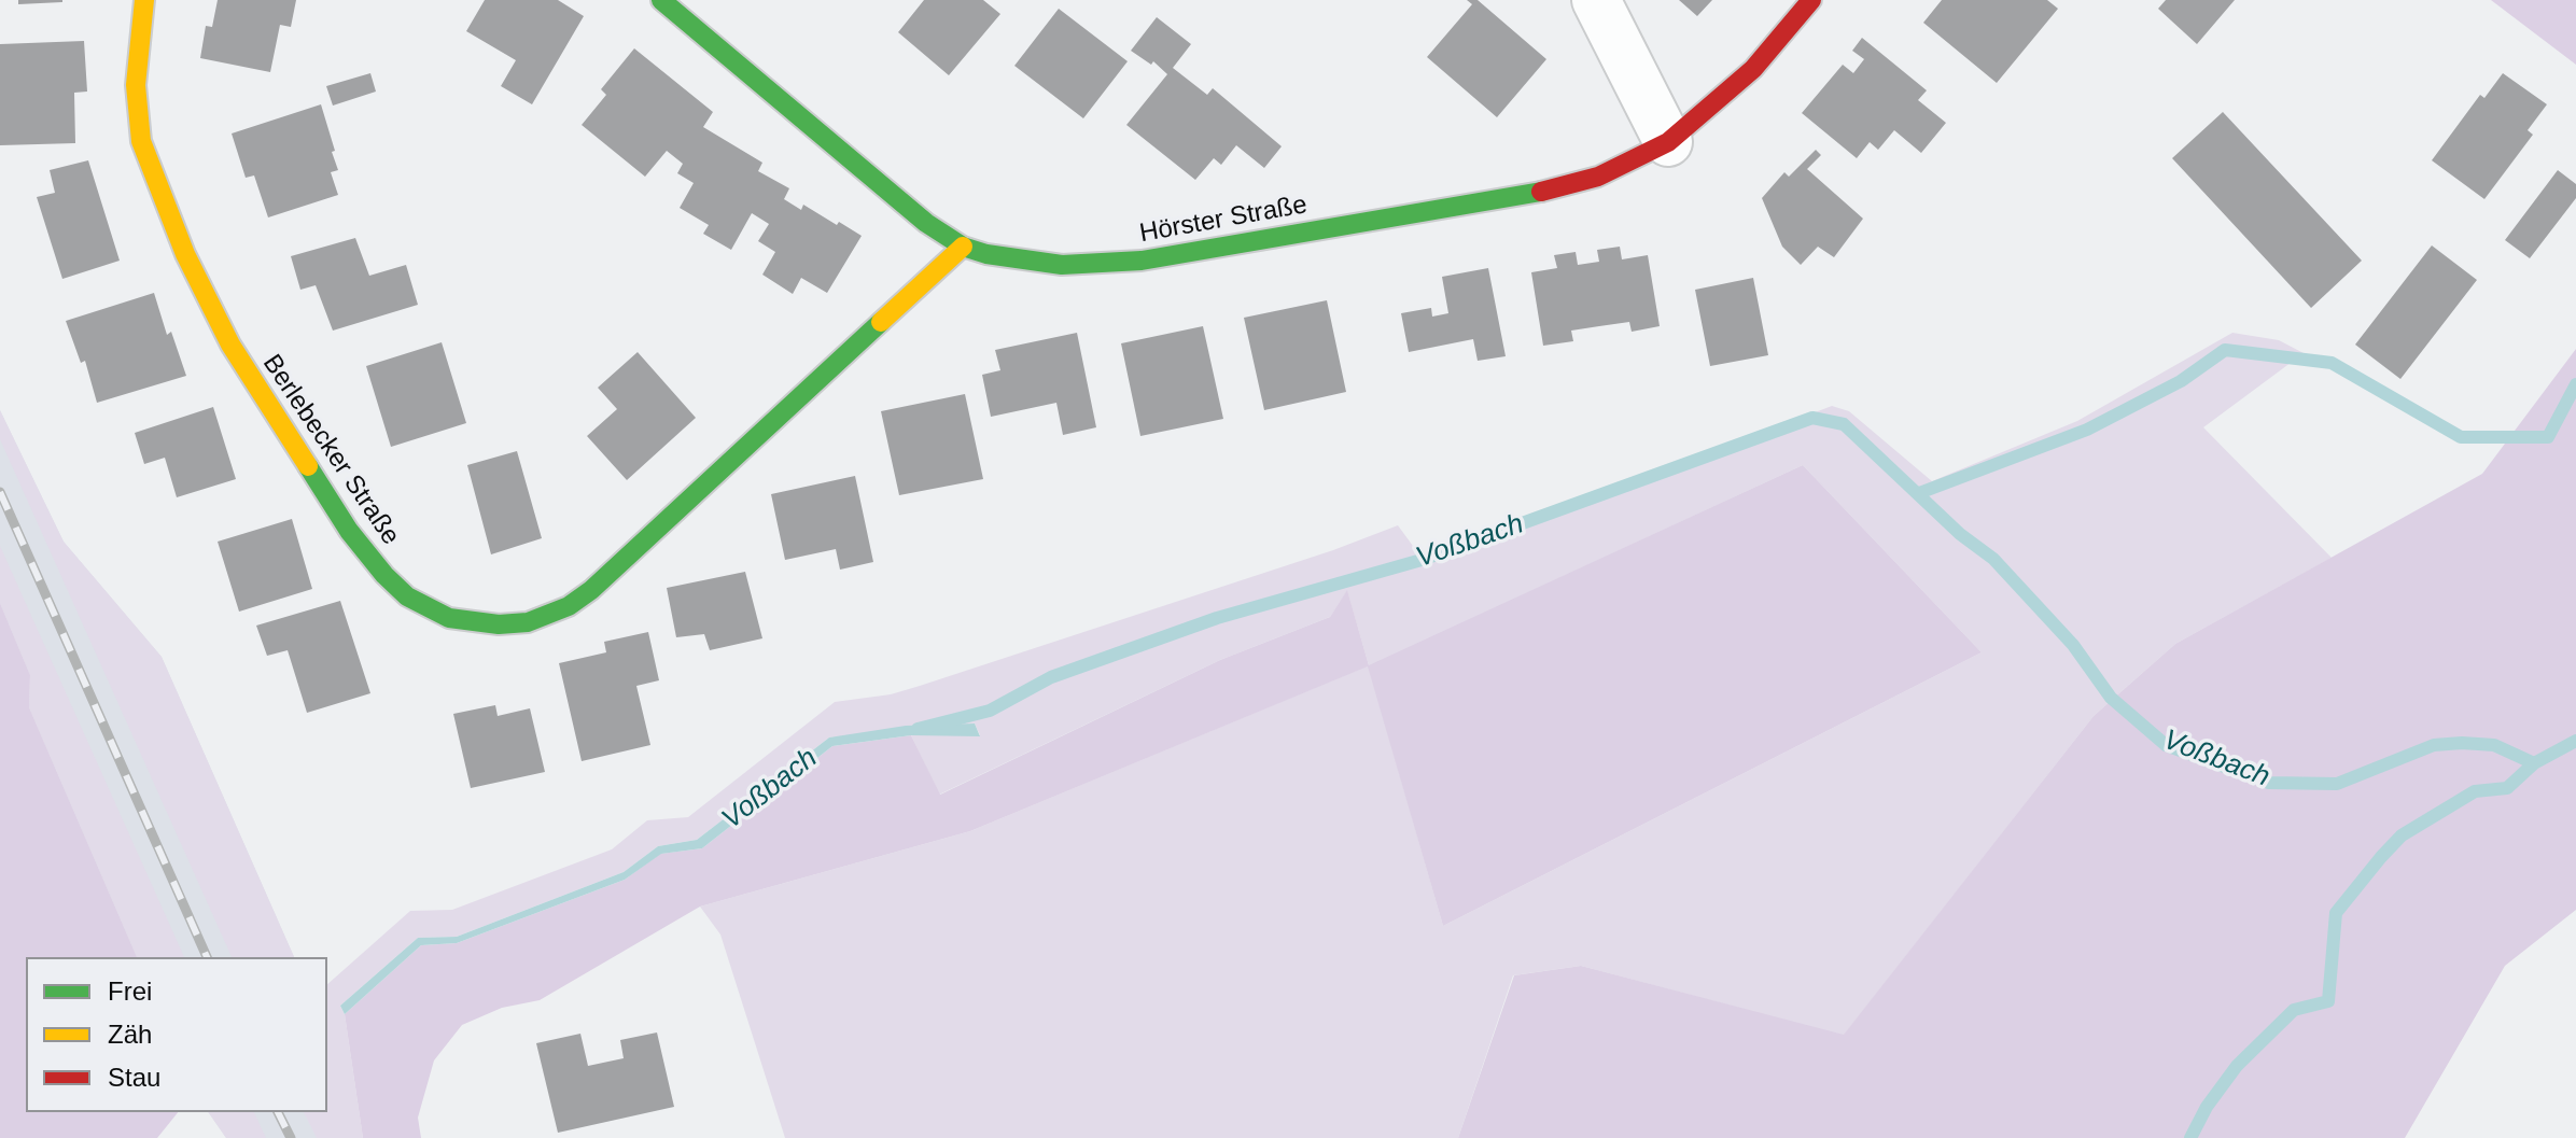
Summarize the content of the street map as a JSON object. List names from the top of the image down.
{
  "streets": {
    "street": ["Hörster Straße", "Berlebecker Straße"]
  },
  "crossings": [
    ["Hörster Straße", "Berlebecker Straße"]
  ],
  "water": ["Voßbach"],
  "legend": ["Frei", "Zäh", "Stau"]
}
